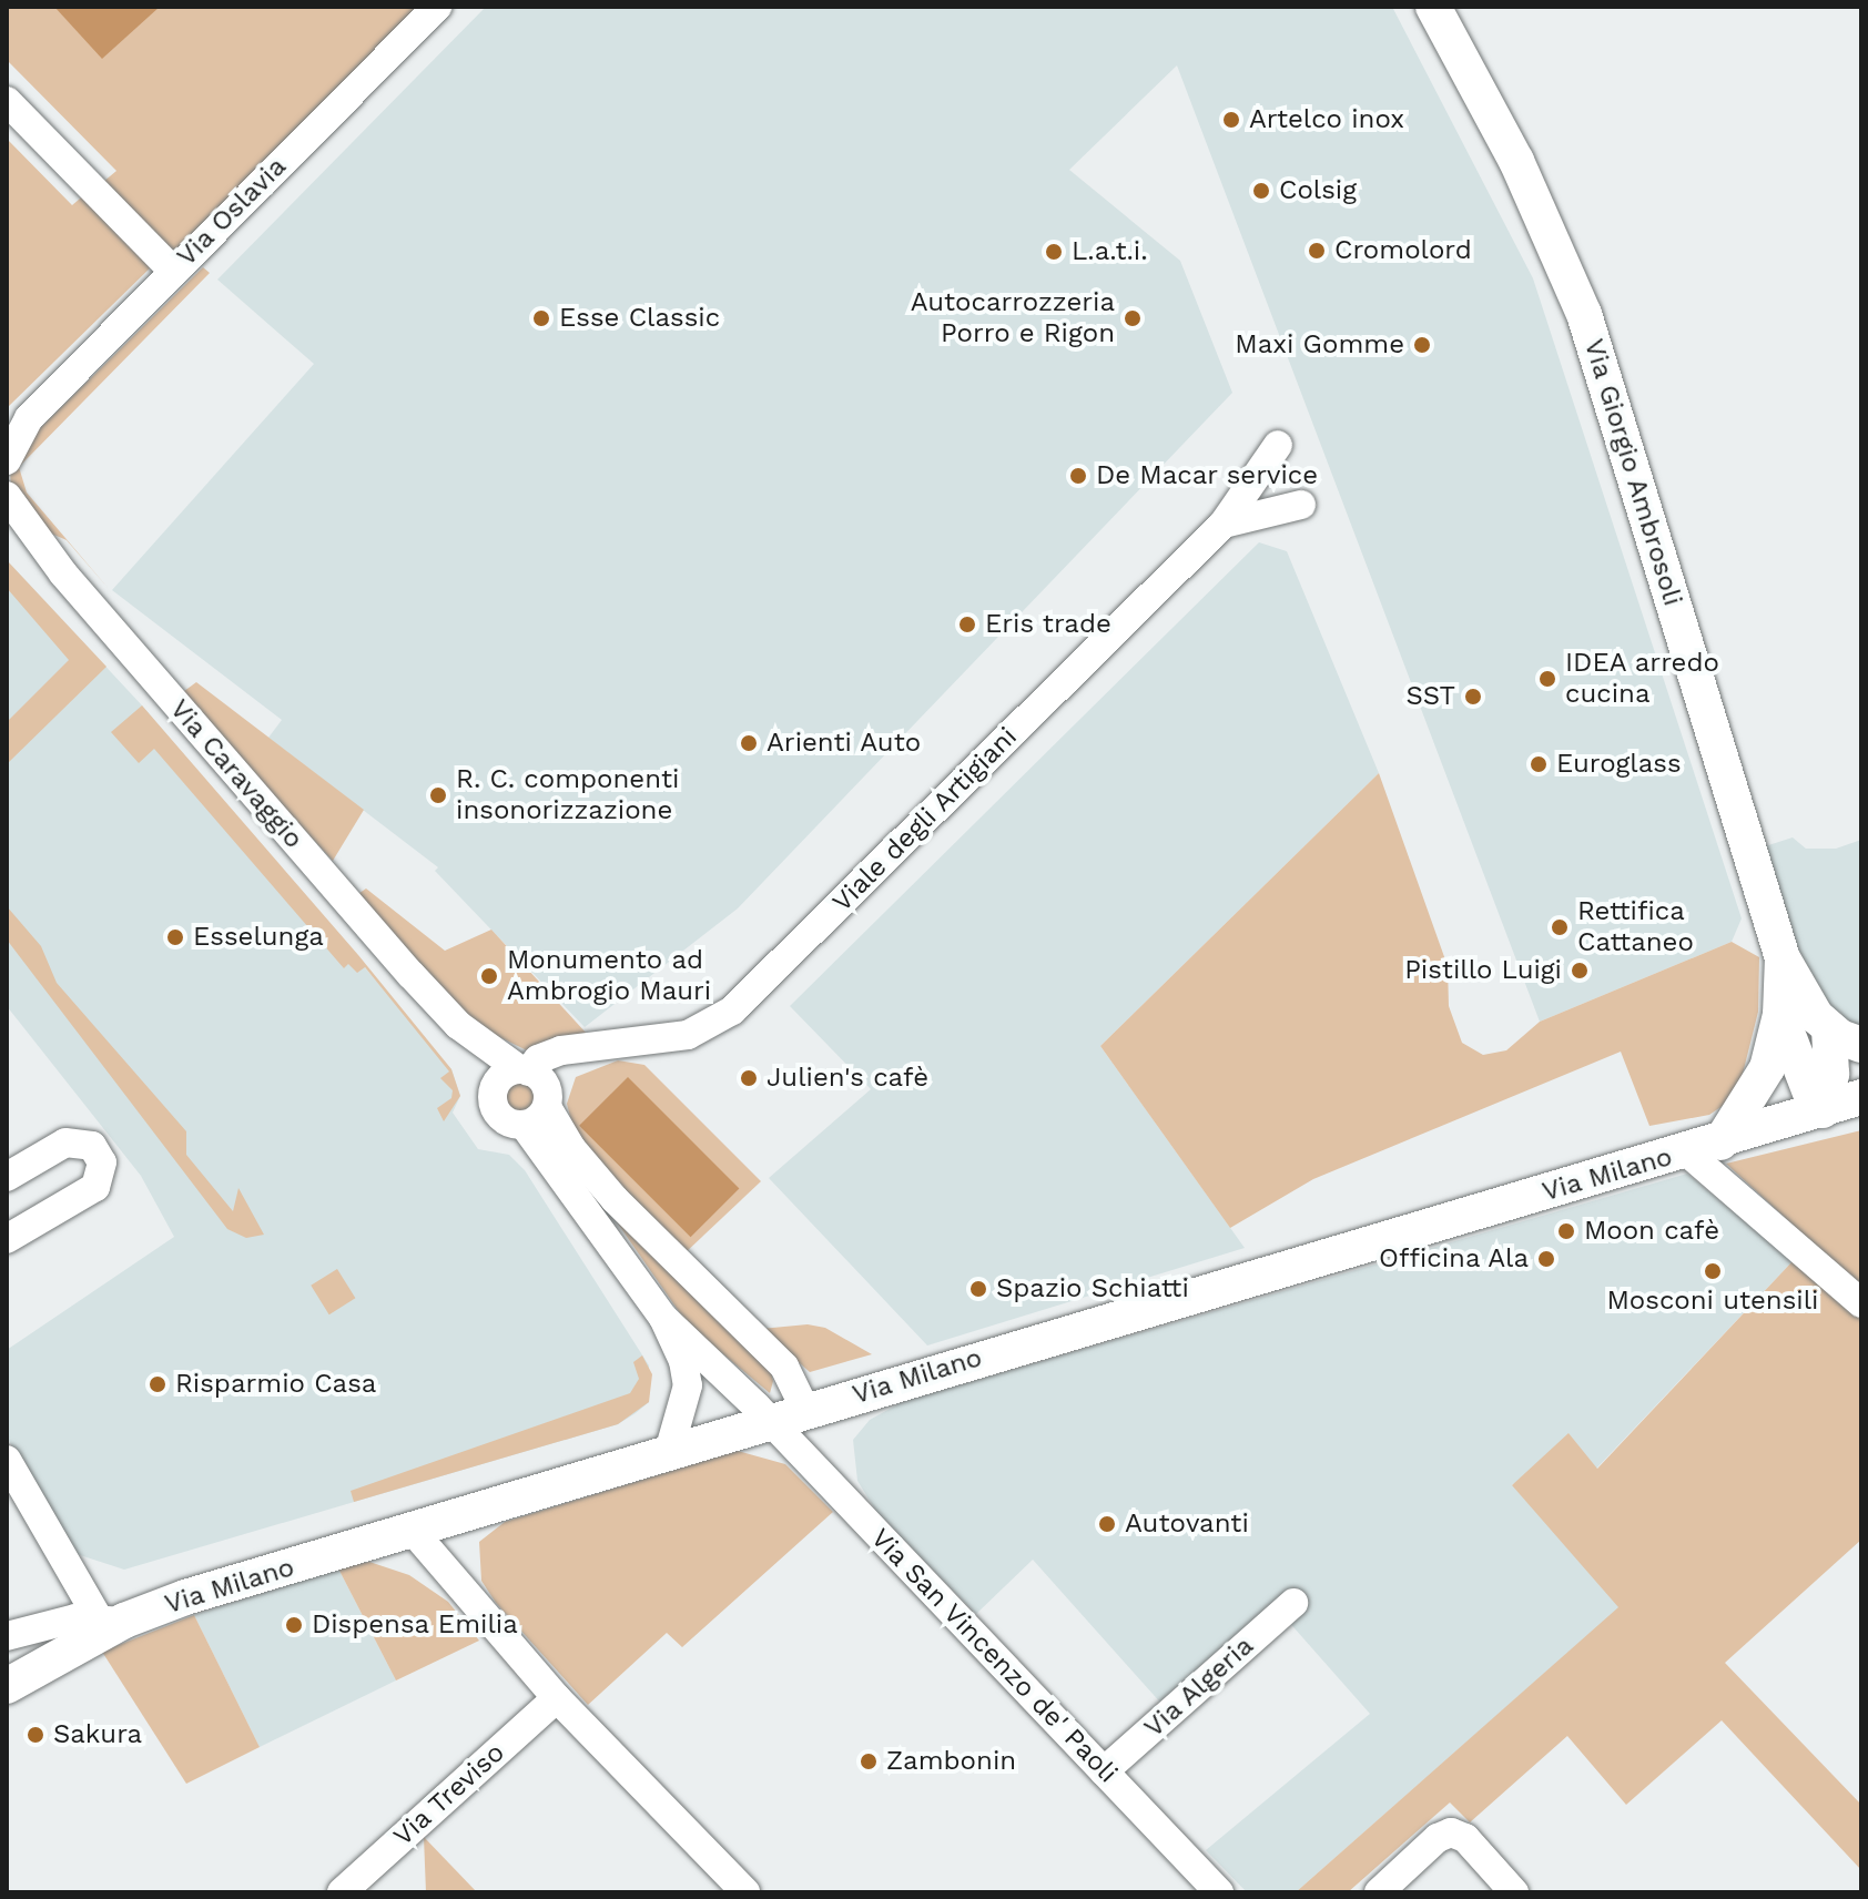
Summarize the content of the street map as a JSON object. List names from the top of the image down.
{
  "streets": {
    "main road": ["Via Giorgio Ambrosoli", "Via Milano"],
    "street": [
      "Via Oslavia",
      "Via Caravaggio",
      "Viale degli Artigiani",
      "Via San Vincenzo de' Paoli",
      "Via Algeria",
      "Via Treviso"
    ]
  },
  "crossings": [
    ["Via Giorgio Ambrosoli", "Via Milano"],
    ["Via Caravaggio", "Viale degli Artigiani"],
    ["Via Milano", "Via San Vincenzo de' Paoli"],
    ["Via San Vincenzo de' Paoli", "Via Algeria"]
  ],
  "places": [
    "Artelco inox",
    "Colsig",
    "Cromolord",
    "L.a.t.i.",
    "Esse Classic",
    "Autocarrozzeria Porro e Rigon",
    "Maxi Gomme",
    "De Macar service",
    "Eris trade",
    "IDEA arredo cucina",
    "SST",
    "Arienti Auto",
    "Euroglass",
    "R. C. componenti insonorizzazione",
    "Rettifica Cattaneo",
    "Esselunga",
    "Pistillo Luigi",
    "Monumento ad Ambrogio Mauri",
    "Julien's cafè",
    "Moon cafè",
    "Officina Ala",
    "Mosconi utensili",
    "Spazio Schiatti",
    "Risparmio Casa",
    "Autovanti",
    "Dispensa Emilia",
    "Sakura",
    "Zambonin"
  ]
}
